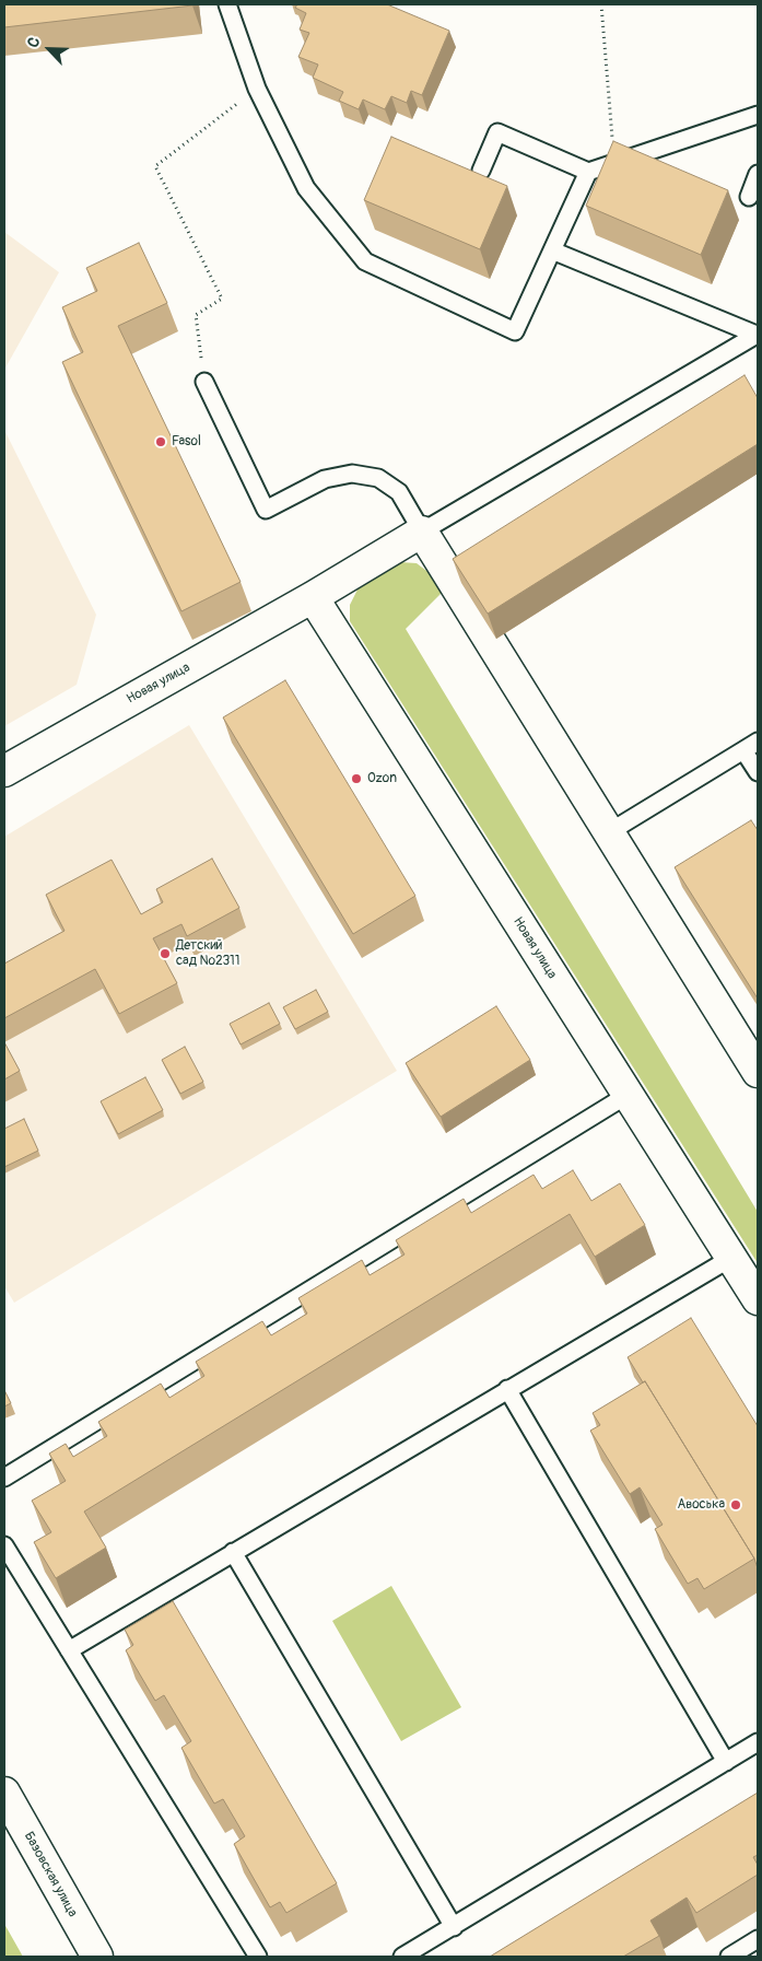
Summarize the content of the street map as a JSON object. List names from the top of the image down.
{
  "streets": {
    "street": ["Новая улица", "Базовская улица"]
  },
  "places": [
    "Fasol",
    "Ozon",
    "Детский сад №2311",
    "Авоська"
  ],
  "north": "top left"
}
